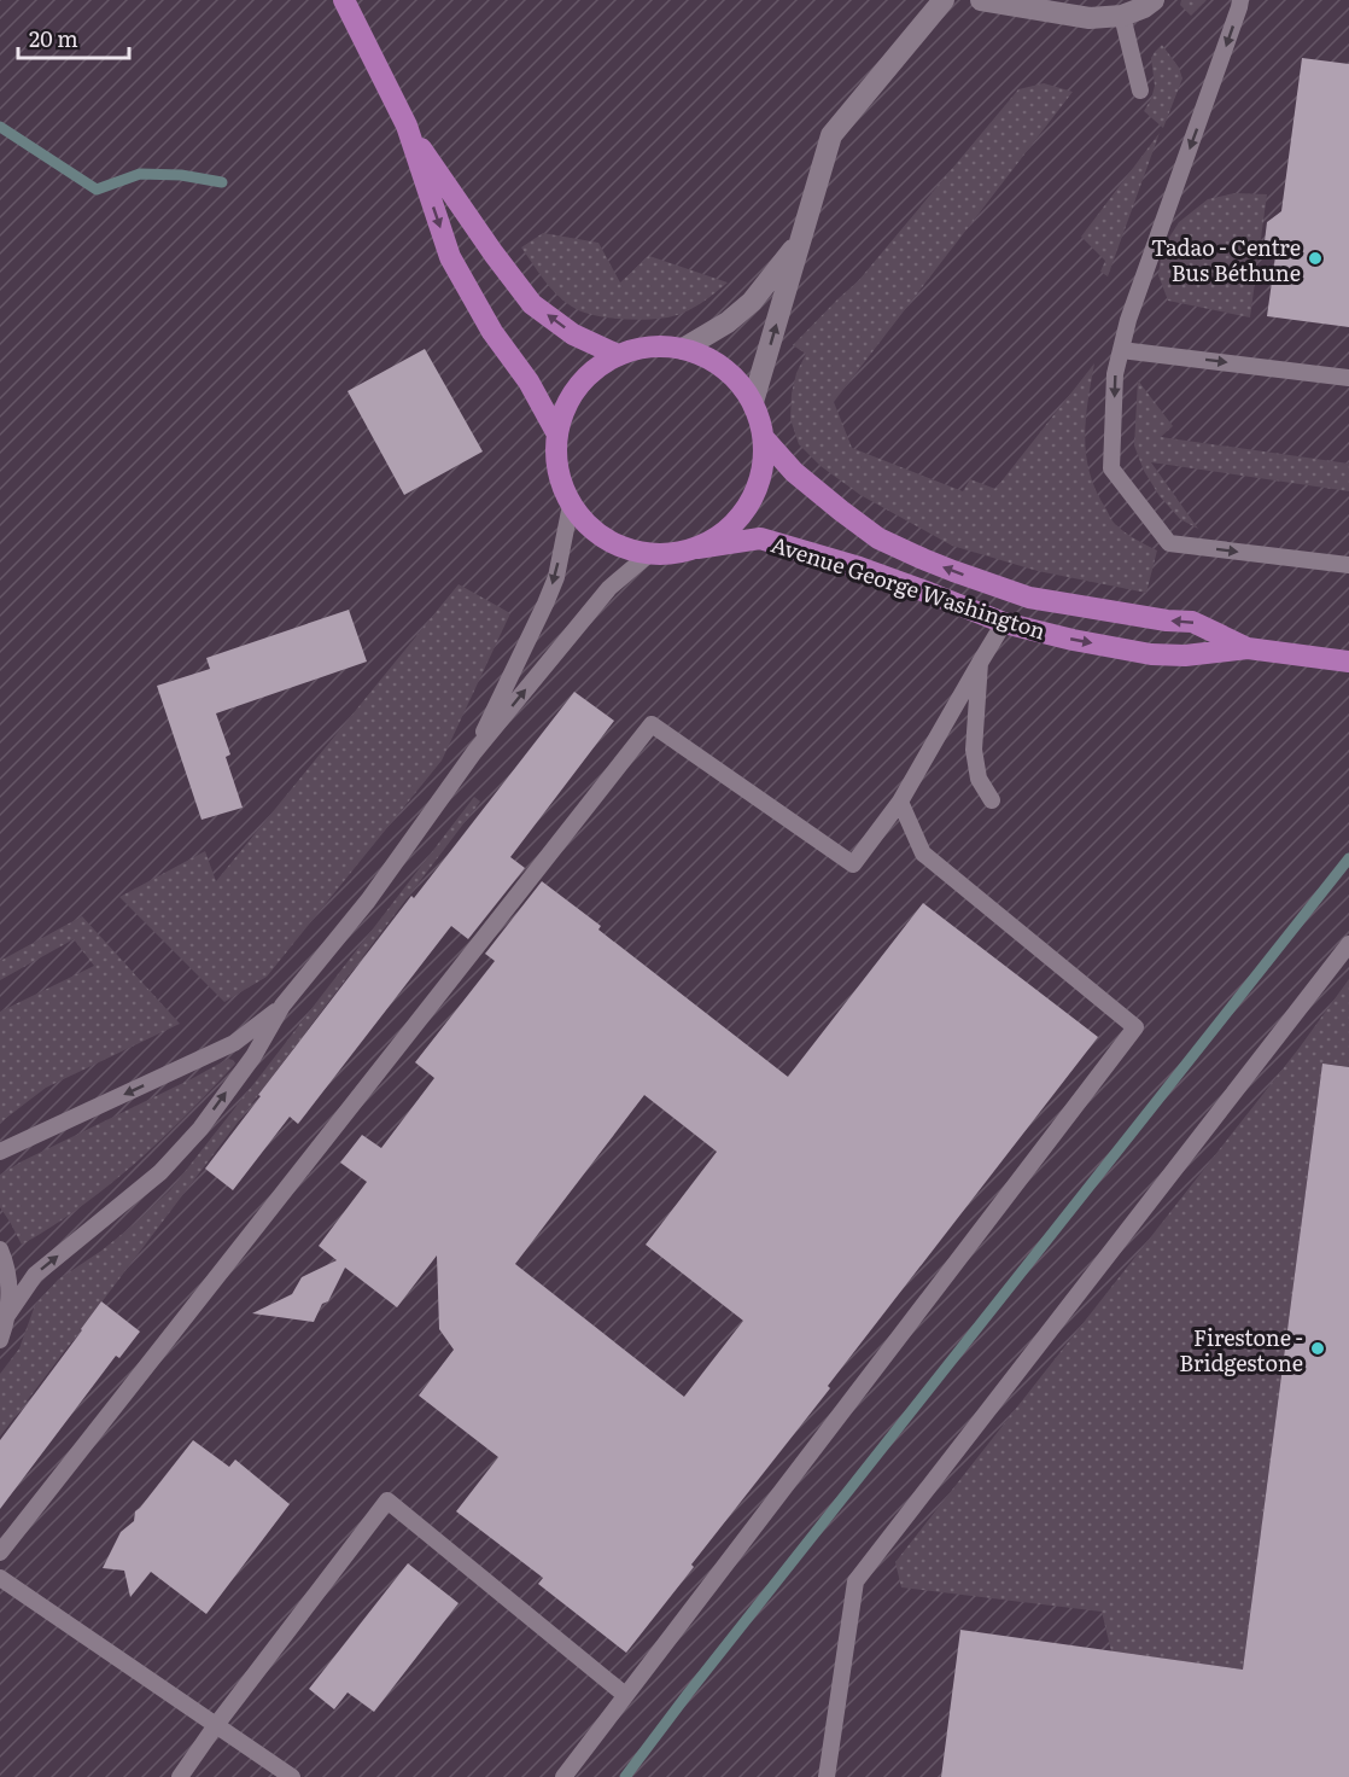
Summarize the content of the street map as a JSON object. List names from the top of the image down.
{
  "streets": {
    "main road": ["Avenue George Washington"]
  },
  "places": ["Tadao - Centre Bus Béthune", "Firestone - Bridgestone"],
  "scale_bar": "20 m"
}
